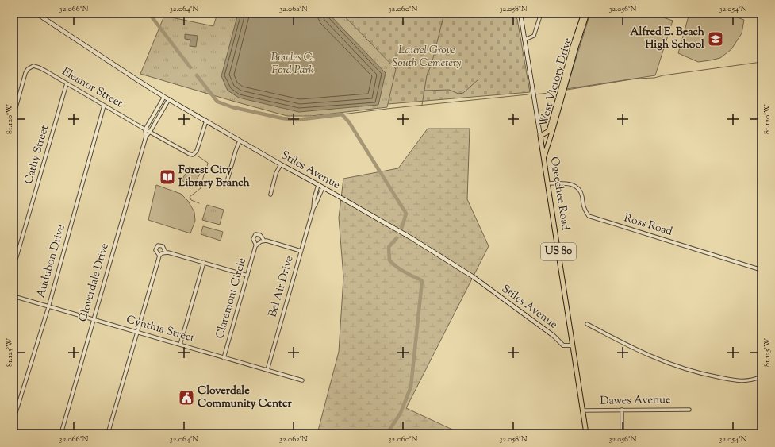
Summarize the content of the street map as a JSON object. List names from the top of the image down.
{
  "streets": {
    "main road": ["West Victory Drive", "Ogeechee Road", "US 80"],
    "street": [
      "Eleanor Street",
      "Cathy Street",
      "Stiles Avenue",
      "Ross Road",
      "Audubon Drive",
      "Cloverdale Drive",
      "Bel Air Drive",
      "Claremont Circle",
      "Cynthia Street",
      "Dawes Avenue"
    ]
  },
  "crossings": [
    ["West Victory Drive", "Ogeechee Road"],
    ["Eleanor Street", "Cathy Street"],
    ["Eleanor Street", "Stiles Avenue"],
    ["Eleanor Street", "Audubon Drive"],
    ["Eleanor Street", "Cloverdale Drive"],
    ["Stiles Avenue", "Ogeechee Road"],
    ["Stiles Avenue", "Cloverdale Drive"],
    ["Stiles Avenue", "Bel Air Drive"],
    ["Ogeechee Road", "Ross Road"],
    ["Ogeechee Road", "Dawes Avenue"],
    ["Audubon Drive", "Cynthia Street"],
    ["Cloverdale Drive", "Cynthia Street"],
    ["Bel Air Drive", "Claremont Circle"],
    ["Bel Air Drive", "Cynthia Street"],
    ["Claremont Circle", "Cynthia Street"]
  ],
  "parks": ["Laurel Grove South Cemetery", "Bowles C. Ford Park"],
  "places": {
    "school or university": ["Alfred E. Beach High School"],
    "library": ["Forest City Library Branch"],
    "public building": ["Cloverdale Community Center"]
  },
  "coordinates": [
    "32.066°N",
    "32.064°N",
    "32.062°N",
    "32.060°N",
    "32.058°N",
    "32.056°N",
    "32.054°N",
    "81.120°W",
    "81.125°W"
  ]
}
